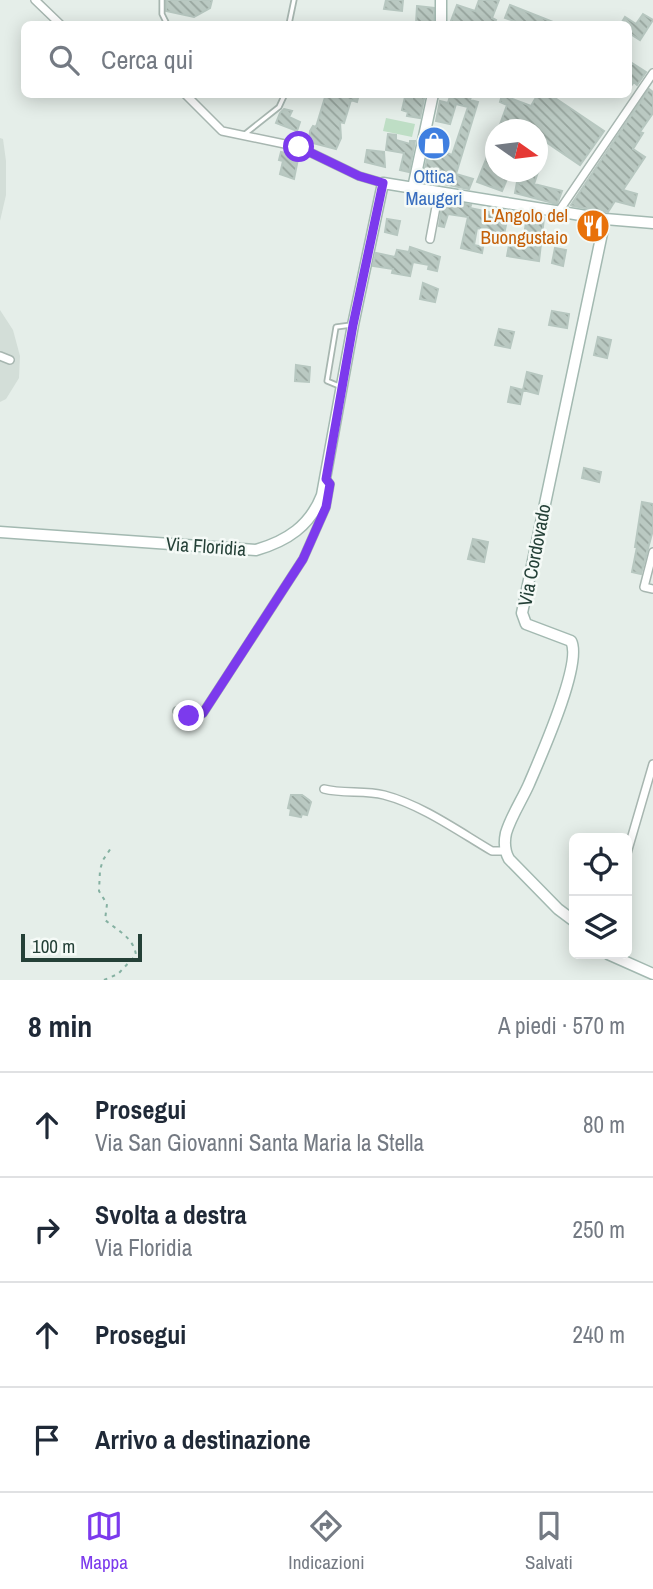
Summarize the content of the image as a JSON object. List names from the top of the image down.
{
  "streets": {
    "street": ["Via Floridia", "Via Cordovado"]
  },
  "places": {
    "shop": ["Ottica Maugeri"],
    "restaurant": ["L'Angolo del Buongustaio"]
  },
  "scale_bar": "100 m",
  "north": "right",
  "page": {
    "search": "Cerca qui",
    "scale": "100 m",
    "heading": ["8 min", "A piedi · 570 m"],
    "list": [
      ["Prosegui", "Via San Giovanni Santa Maria la Stella", "80 m"],
      ["Svolta a destra", "Via Floridia", "250 m"],
      ["Prosegui", "240 m"],
      "Arrivo a destinazione"
    ],
    "nav": ["Mappa", "Indicazioni", "Salvati"]
  }
}
